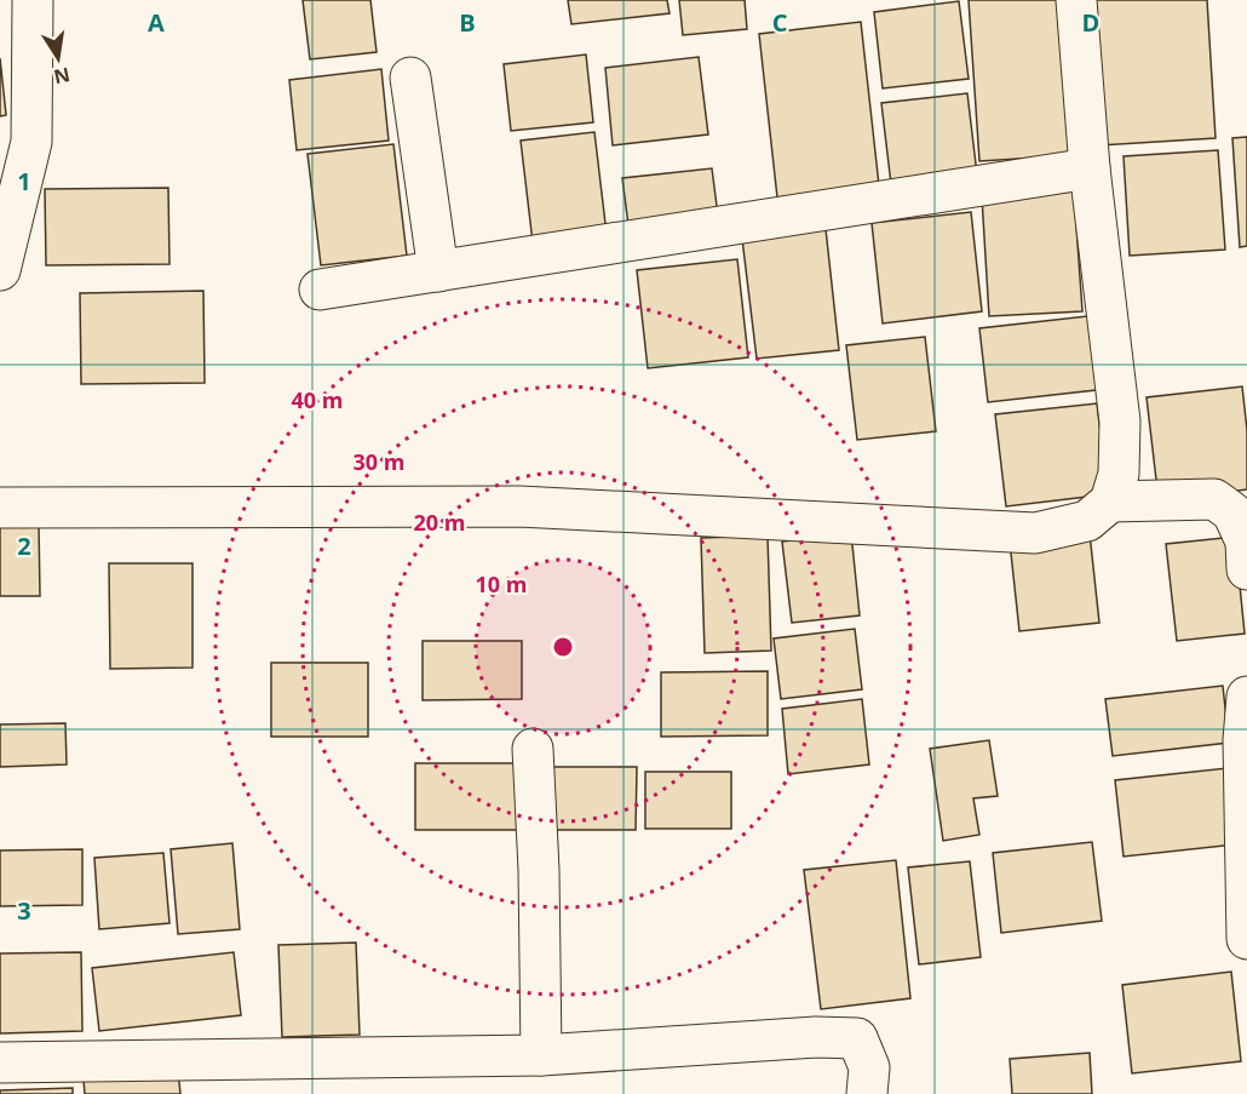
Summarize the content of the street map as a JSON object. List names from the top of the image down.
{
  "north": "bottom",
  "grid": {
    "columns": [
      "A",
      "B",
      "C",
      "D"
    ],
    "rows": ["1", "2", "3"]
  },
  "rings": [
    "40 m",
    "30 m",
    "20 m",
    "10 m"
  ]
}
